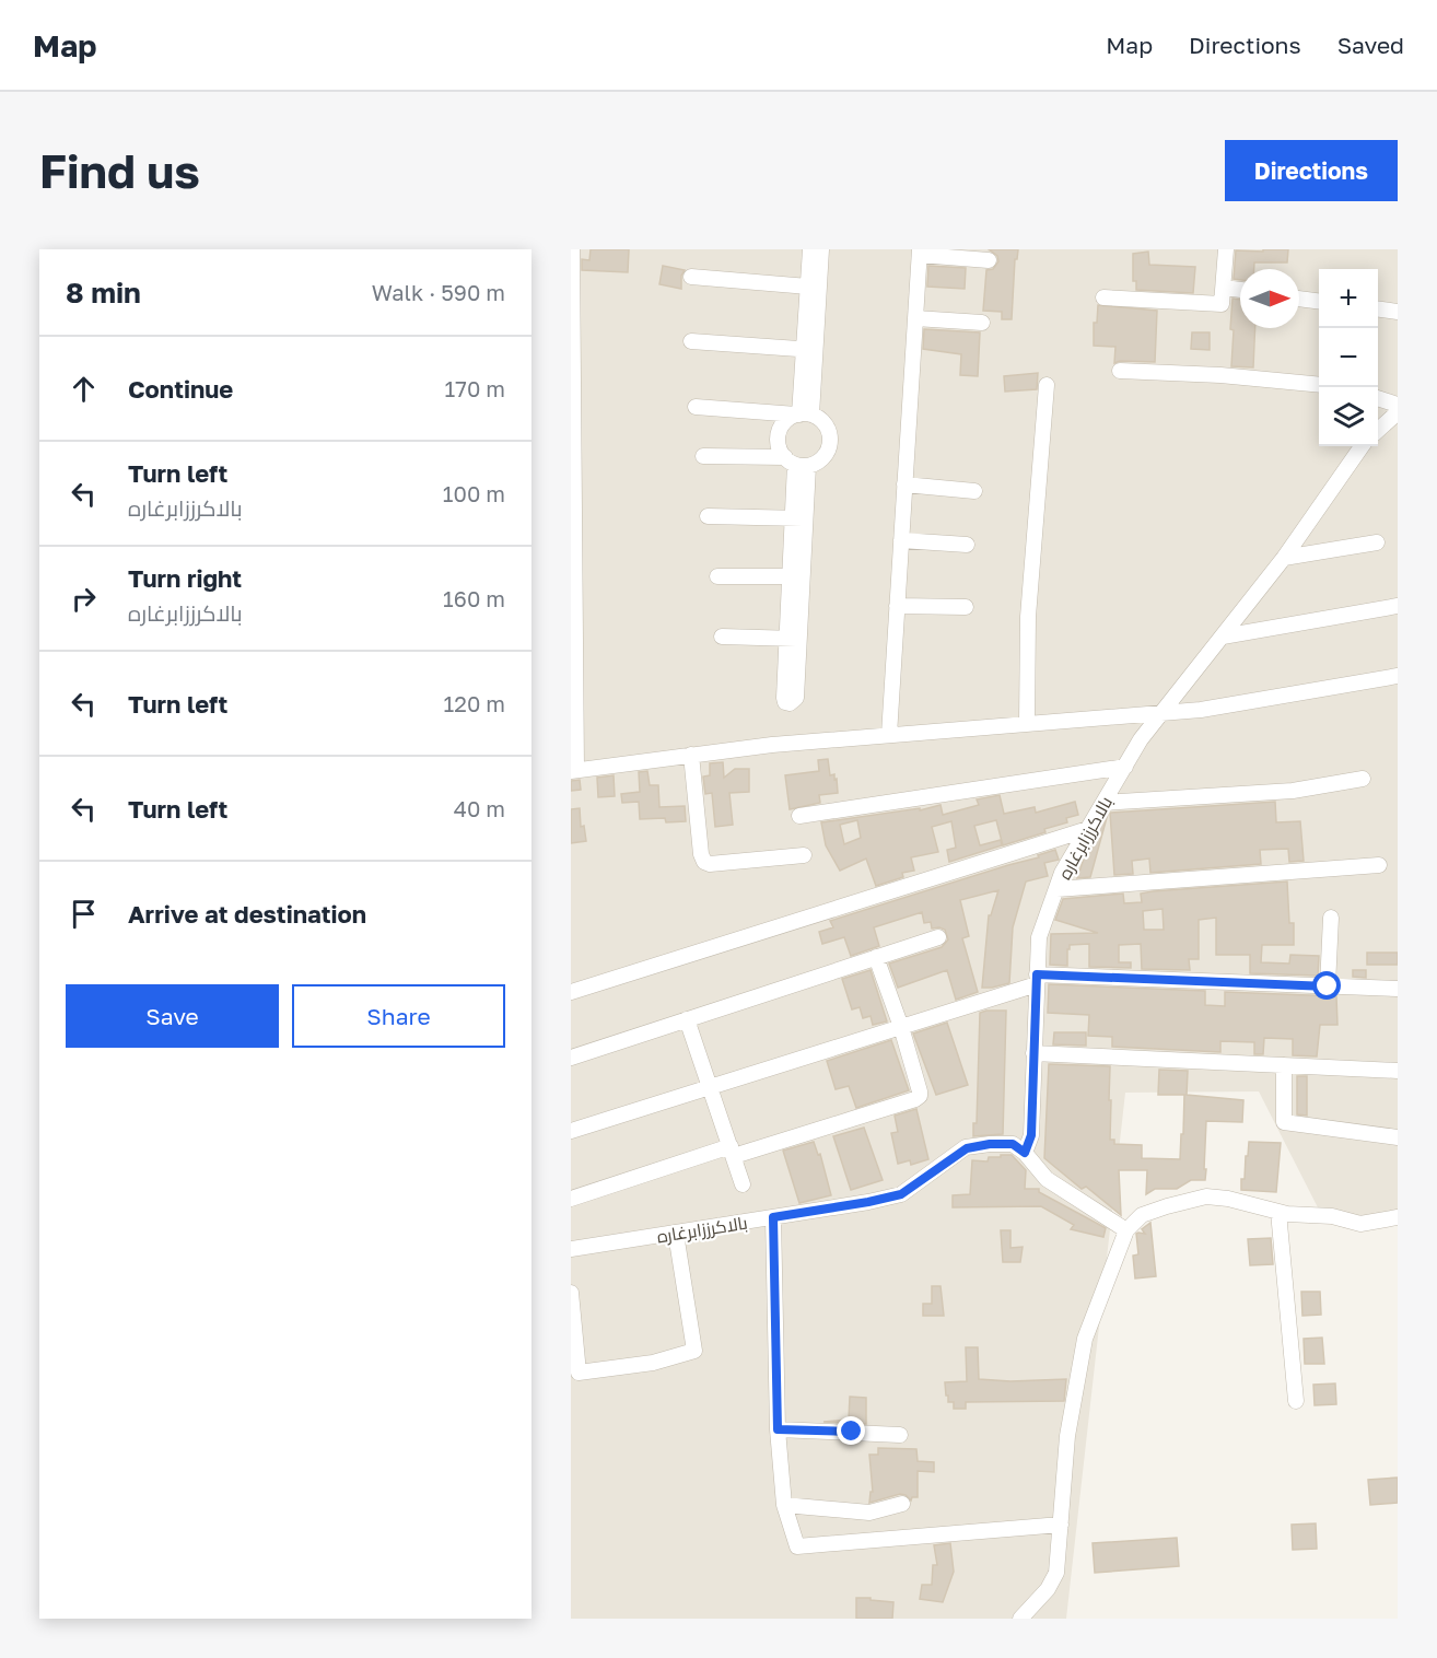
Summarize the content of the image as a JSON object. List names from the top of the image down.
{
  "streets": {
    "street": ["بالاکرززابرغاره"]
  },
  "north": "right",
  "page": {
    "header": "Map",
    "nav": ["Map", "Directions", "Saved"],
    "buttons": [
      "Directions",
      ["Save", "Share"]
    ],
    "title": "Find us",
    "heading": ["8 min", "Walk · 590 m"],
    "map_buttons": ["+", "−"],
    "list": [
      ["Continue", "170 m"],
      ["Turn left", "بالاکرززابرغاره", "100 m"],
      ["Turn right", "بالاکرززابرغاره", "160 m"],
      ["Turn left", "120 m"],
      ["Turn left", "40 m"],
      "Arrive at destination"
    ]
  }
}
